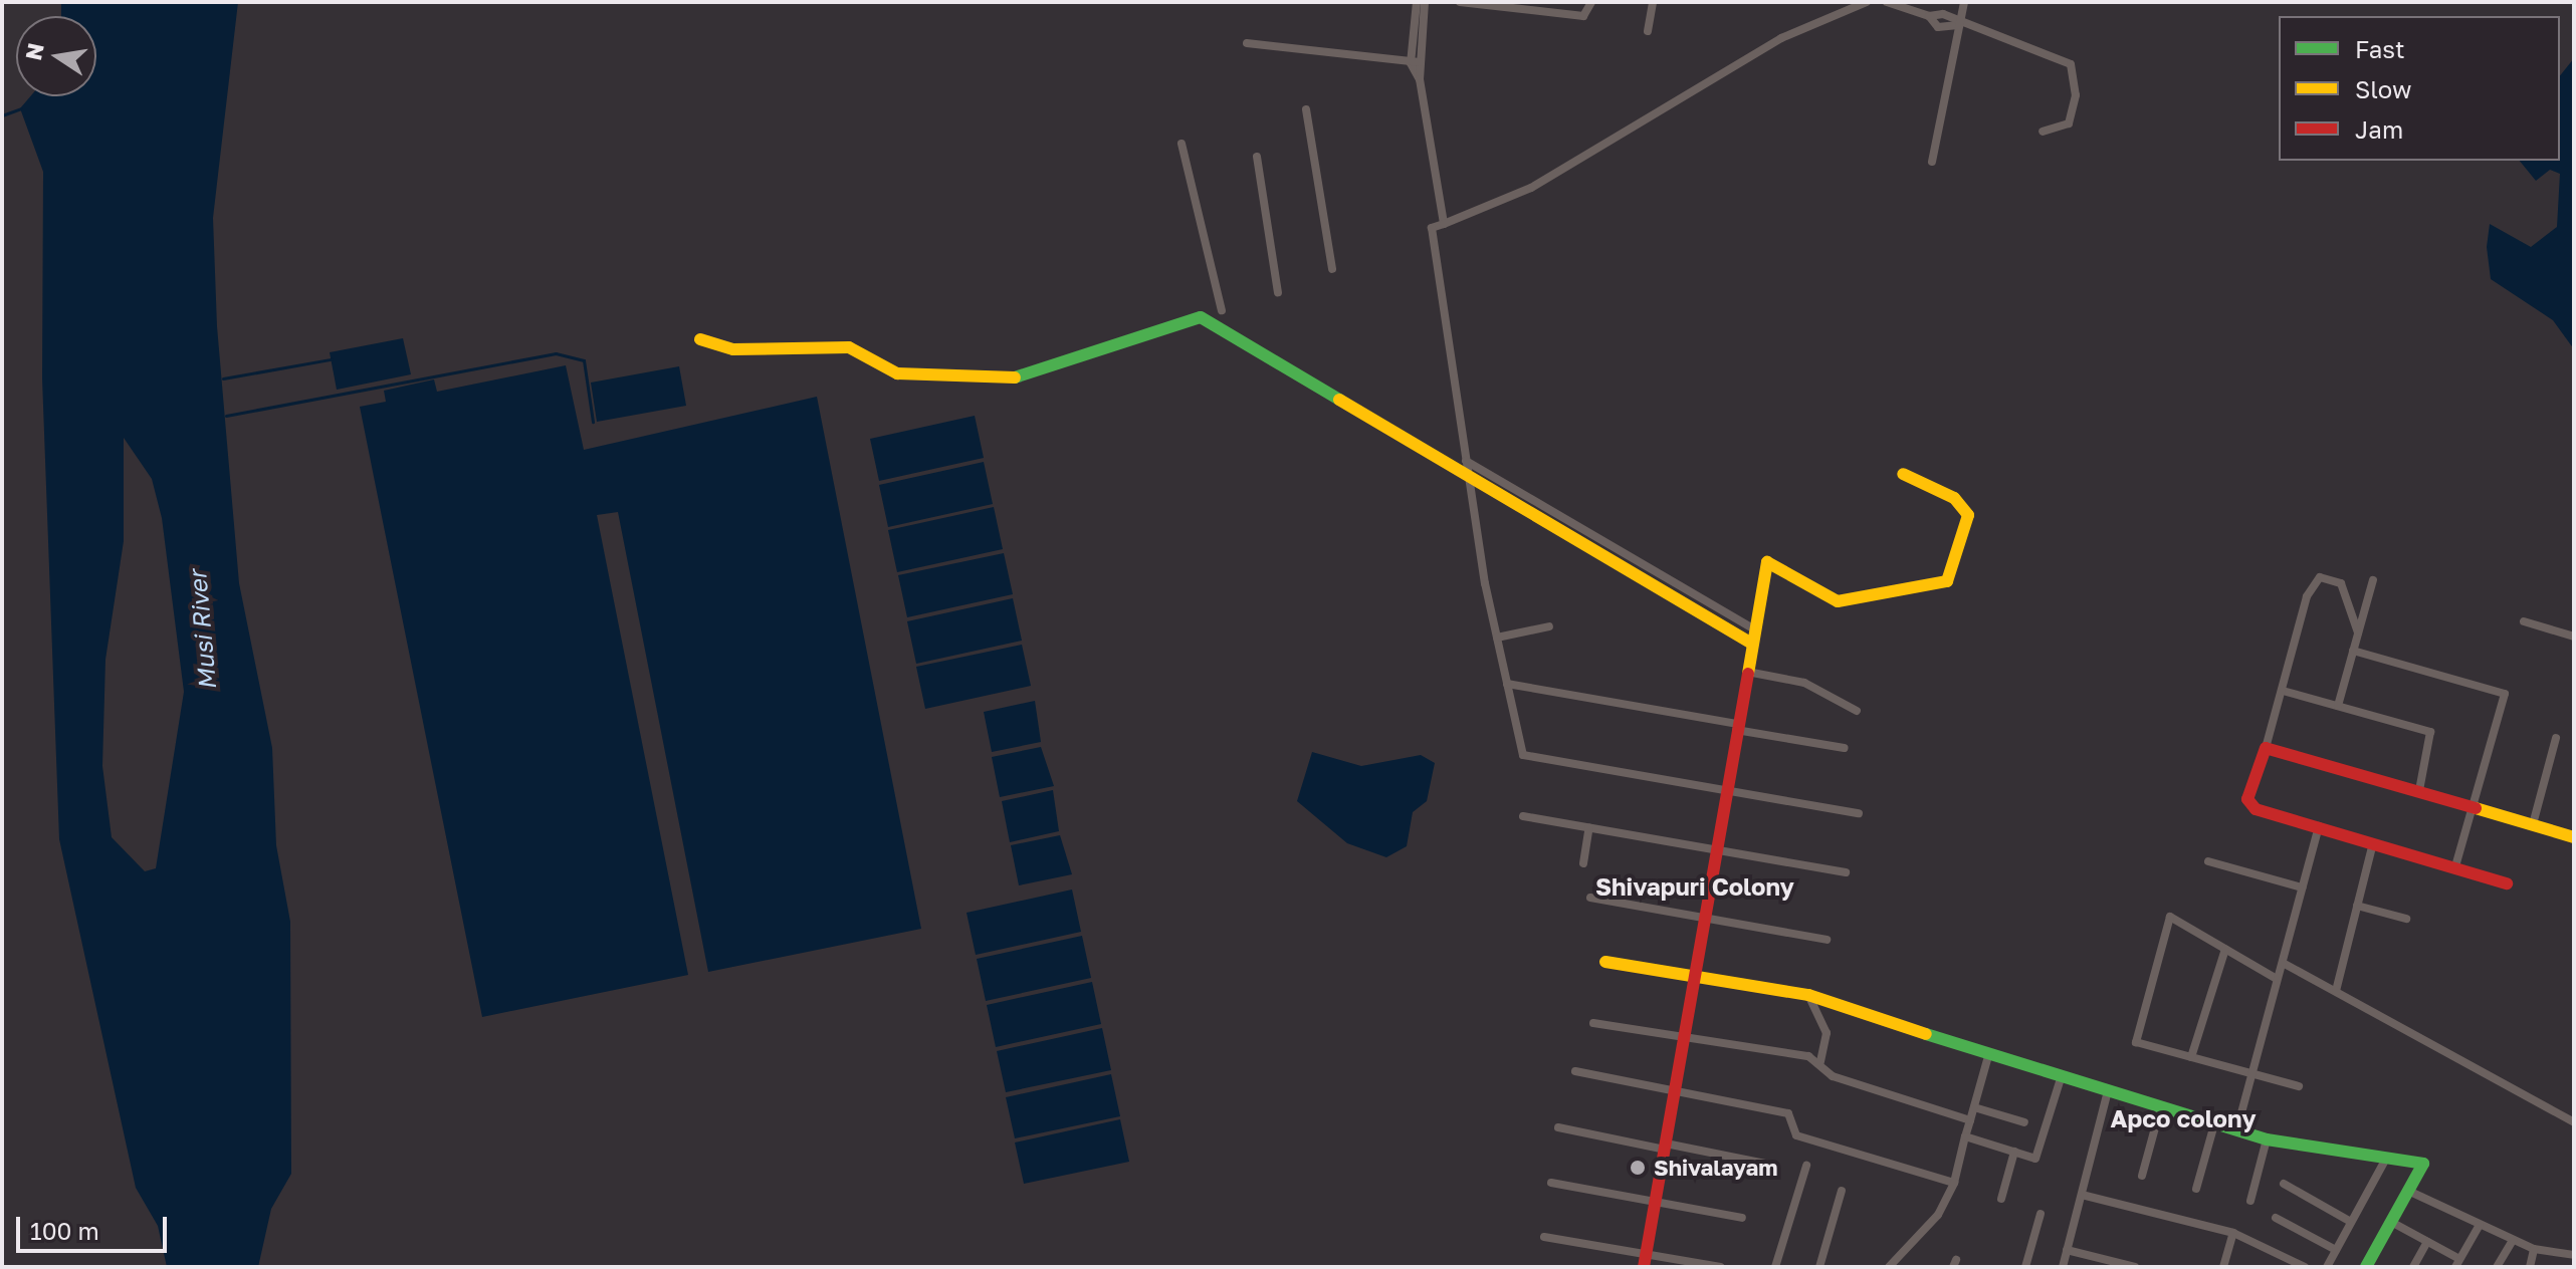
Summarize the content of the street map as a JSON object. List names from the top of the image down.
{
  "districts": ["Shivapuri Colony", "Apco colony"],
  "water": ["Musi River"],
  "places": ["Shivalayam"],
  "legend": ["Fast", "Slow", "Jam"],
  "scale_bar": "100 m",
  "north": "left"
}
